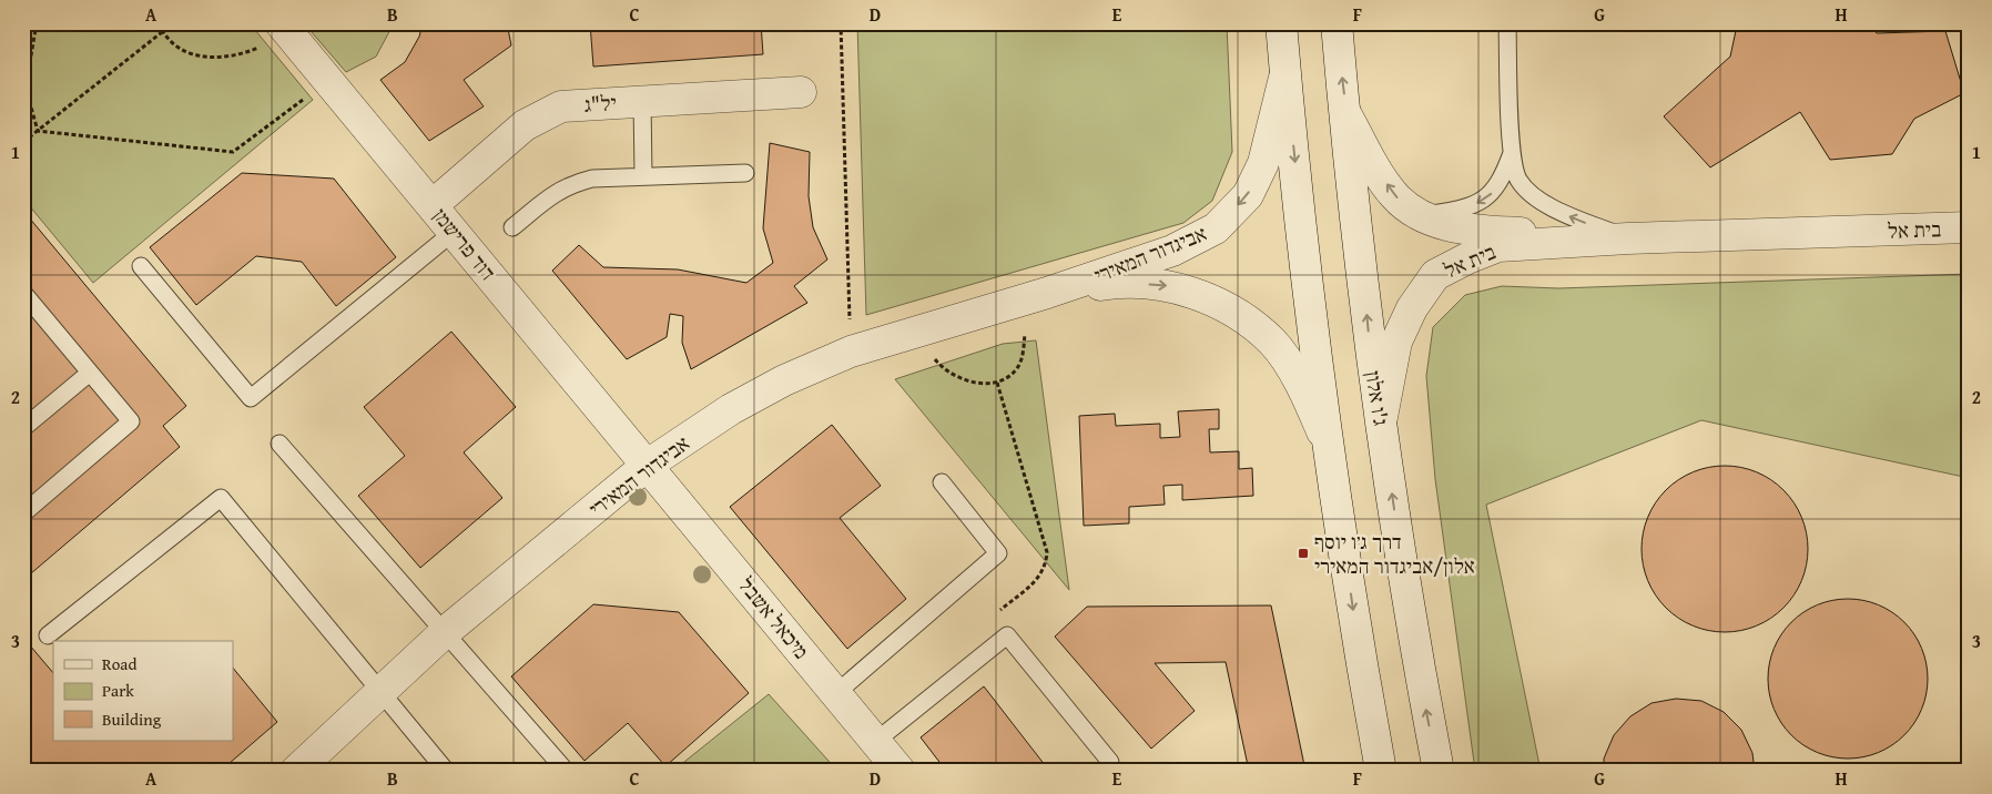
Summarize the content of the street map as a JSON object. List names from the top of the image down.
{
  "streets": {
    "street": [
      "יל\"ג",
      "בית אל",
      "דוד פרישמן",
      "אביגדור המאירי",
      "ג'ו אלון",
      "מיכאל אשבל"
    ]
  },
  "crossings": [
    ["יל\"ג", "דוד פרישמן"],
    ["בית אל", "ג'ו אלון"],
    ["דוד פרישמן", "אביגדור המאירי"],
    ["דוד פרישמן", "מיכאל אשבל"],
    ["אביגדור המאירי", "מיכאל אשבל"]
  ],
  "places": {
    "transit": ["דרך ג׳ו יוסף אלון/אביגדור המאירי"]
  },
  "legend": ["Road", "Park", "Building"],
  "grid": {
    "columns": [
      "A",
      "B",
      "C",
      "D",
      "E",
      "F",
      "G",
      "H"
    ],
    "rows": ["1", "2", "3"]
  }
}
